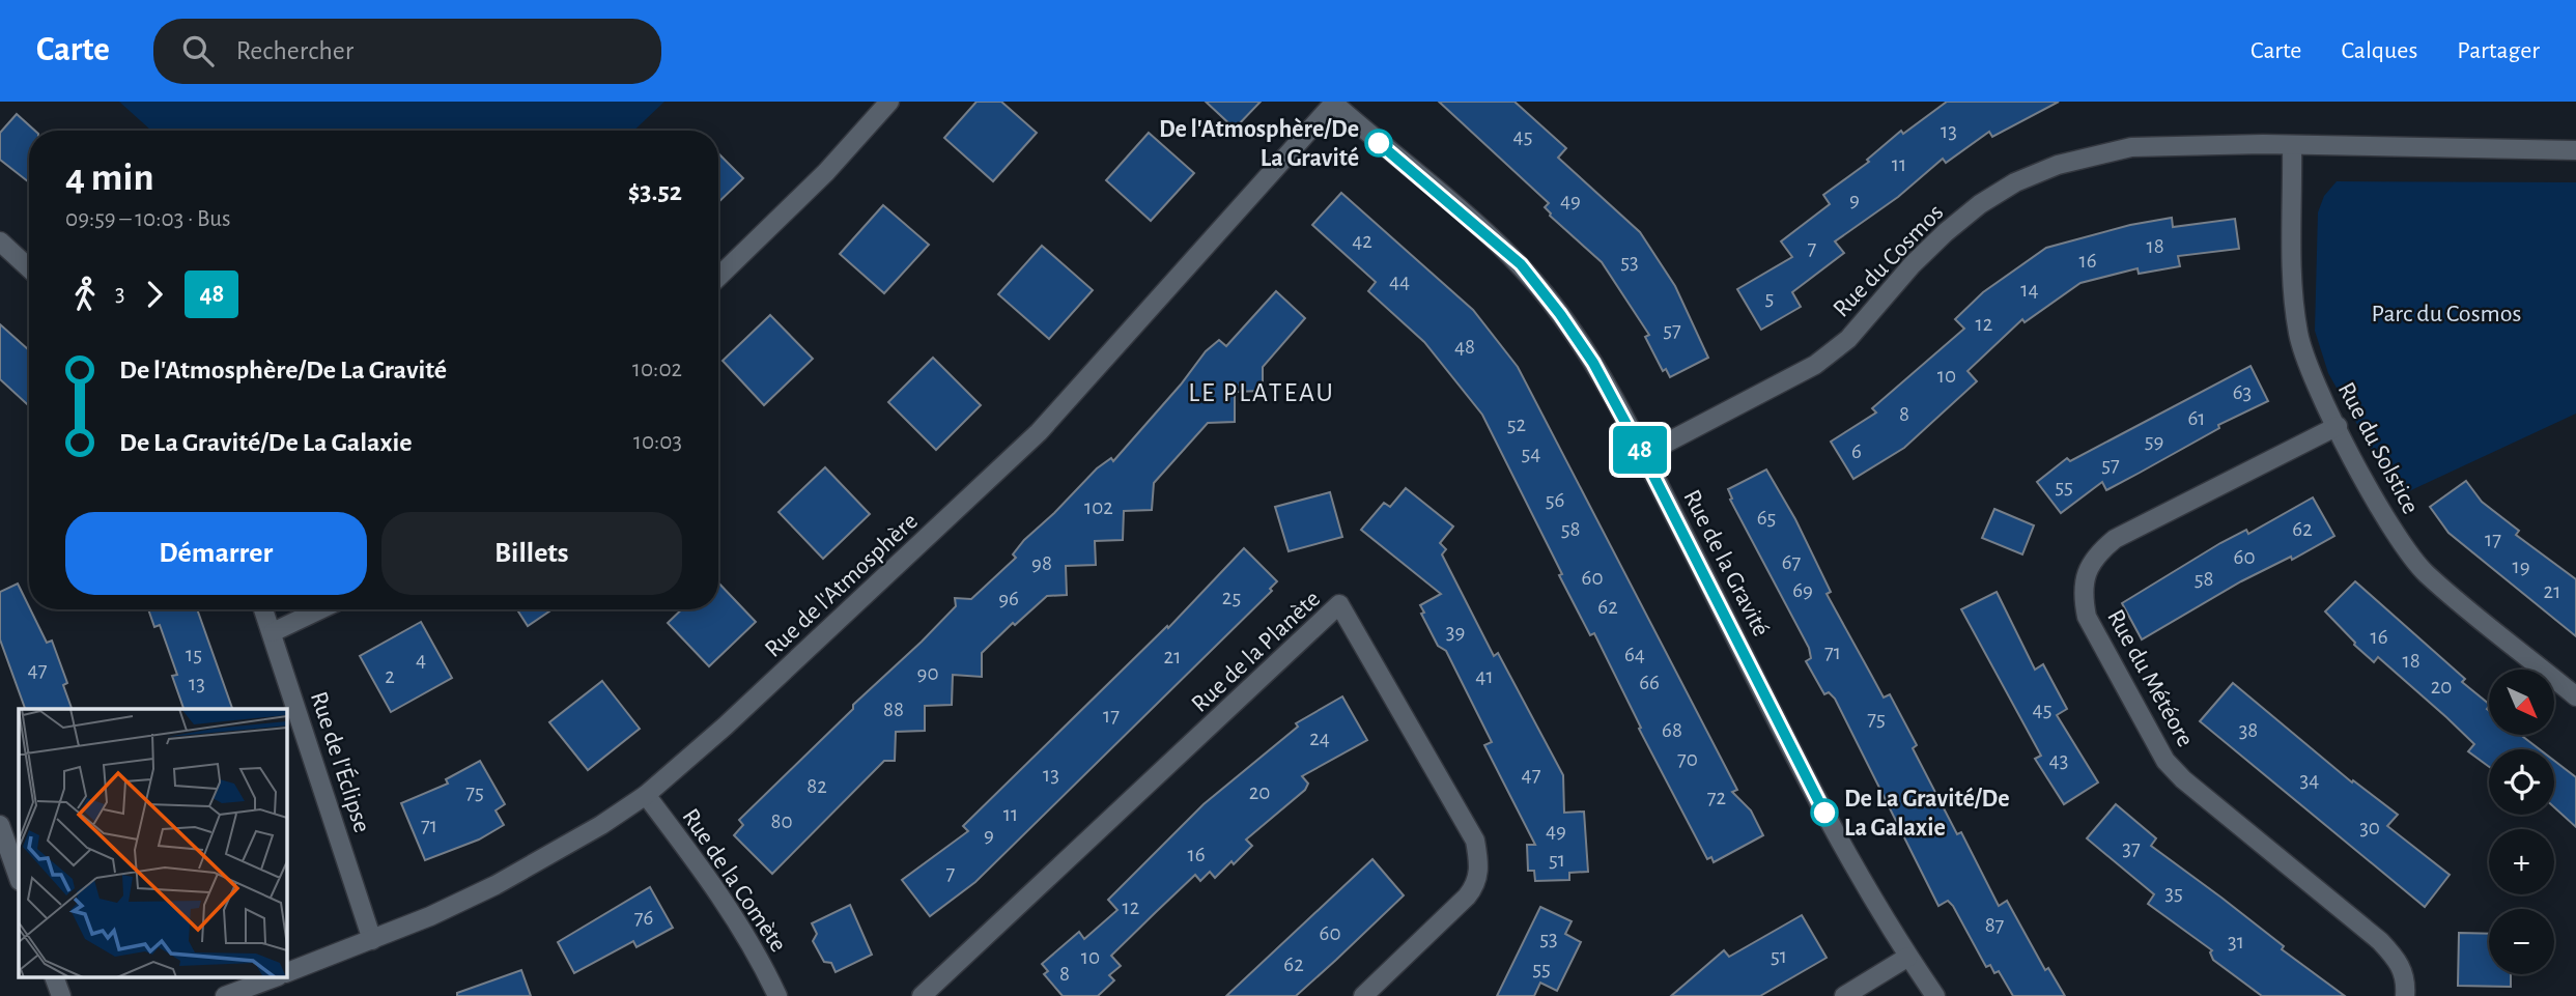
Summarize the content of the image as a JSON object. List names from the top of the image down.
{
  "streets": {
    "street": [
      "Rue du Cosmos",
      "Rue du Solstice",
      "Rue de la Gravité",
      "Rue de l'Atmosphère",
      "Rue de la Planète",
      "Rue du Météore",
      "Rue de l'Éclipse",
      "Rue de la Comète"
    ]
  },
  "crossings": [
    ["Rue du Cosmos", "Rue du Solstice"],
    ["Rue du Cosmos", "Rue de la Gravité"],
    ["Rue du Solstice", "Rue du Météore"],
    ["Rue de la Gravité", "Rue de l'Atmosphère"],
    ["Rue de l'Atmosphère", "Rue de l'Éclipse"],
    ["Rue de l'Atmosphère", "Rue de la Comète"]
  ],
  "districts": ["LE PLATEAU"],
  "parks": ["Parc du Cosmos"],
  "places": ["De l'Atmosphère/De La Gravité", "De La Gravité/De La Galaxie"],
  "lines": ["bus line 48"],
  "house_numbers": [
    "13",
    "45",
    "11",
    "9",
    "49",
    "42",
    "18",
    "7",
    "16",
    "53",
    "44",
    "14",
    "5",
    "12",
    "57",
    "48",
    "10",
    "63",
    "8",
    "61",
    "52",
    "59",
    "6",
    "54",
    "57",
    "55",
    "56",
    "102",
    "65",
    "58",
    "62",
    "17",
    "60",
    "67",
    "98",
    "19",
    "60",
    "58",
    "69",
    "21",
    "25",
    "96",
    "62",
    "39",
    "16",
    "71",
    "15",
    "64",
    "21",
    "4",
    "18",
    "47",
    "90",
    "2",
    "41",
    "66",
    "13",
    "20",
    "88",
    "45",
    "17",
    "75",
    "68",
    "38",
    "24",
    "70",
    "43",
    "13",
    "47",
    "34",
    "82",
    "75",
    "20",
    "72",
    "11",
    "80",
    "71",
    "30",
    "49",
    "9",
    "37",
    "16",
    "51",
    "7",
    "35",
    "12",
    "76",
    "87",
    "60",
    "53",
    "31",
    "51",
    "10",
    "62",
    "55",
    "8"
  ],
  "north": "bottom right",
  "page": {
    "header": "Carte",
    "search": "Rechercher",
    "nav": ["Carte", "Calques", "Partager"],
    "on_map": "48",
    "heading": ["4 min", "09:59 – 10:03 · Bus", "$3.52"],
    "legs": ["3", "48"],
    "list": [
      {
        "name": "De l'Atmosphère/De La Gravité",
        "value": "10:02"
      },
      {
        "name": "De La Gravité/De La Galaxie",
        "value": "10:03"
      }
    ],
    "buttons": ["Démarrer", "Billets"],
    "map_buttons": ["+", "−"]
  }
}
